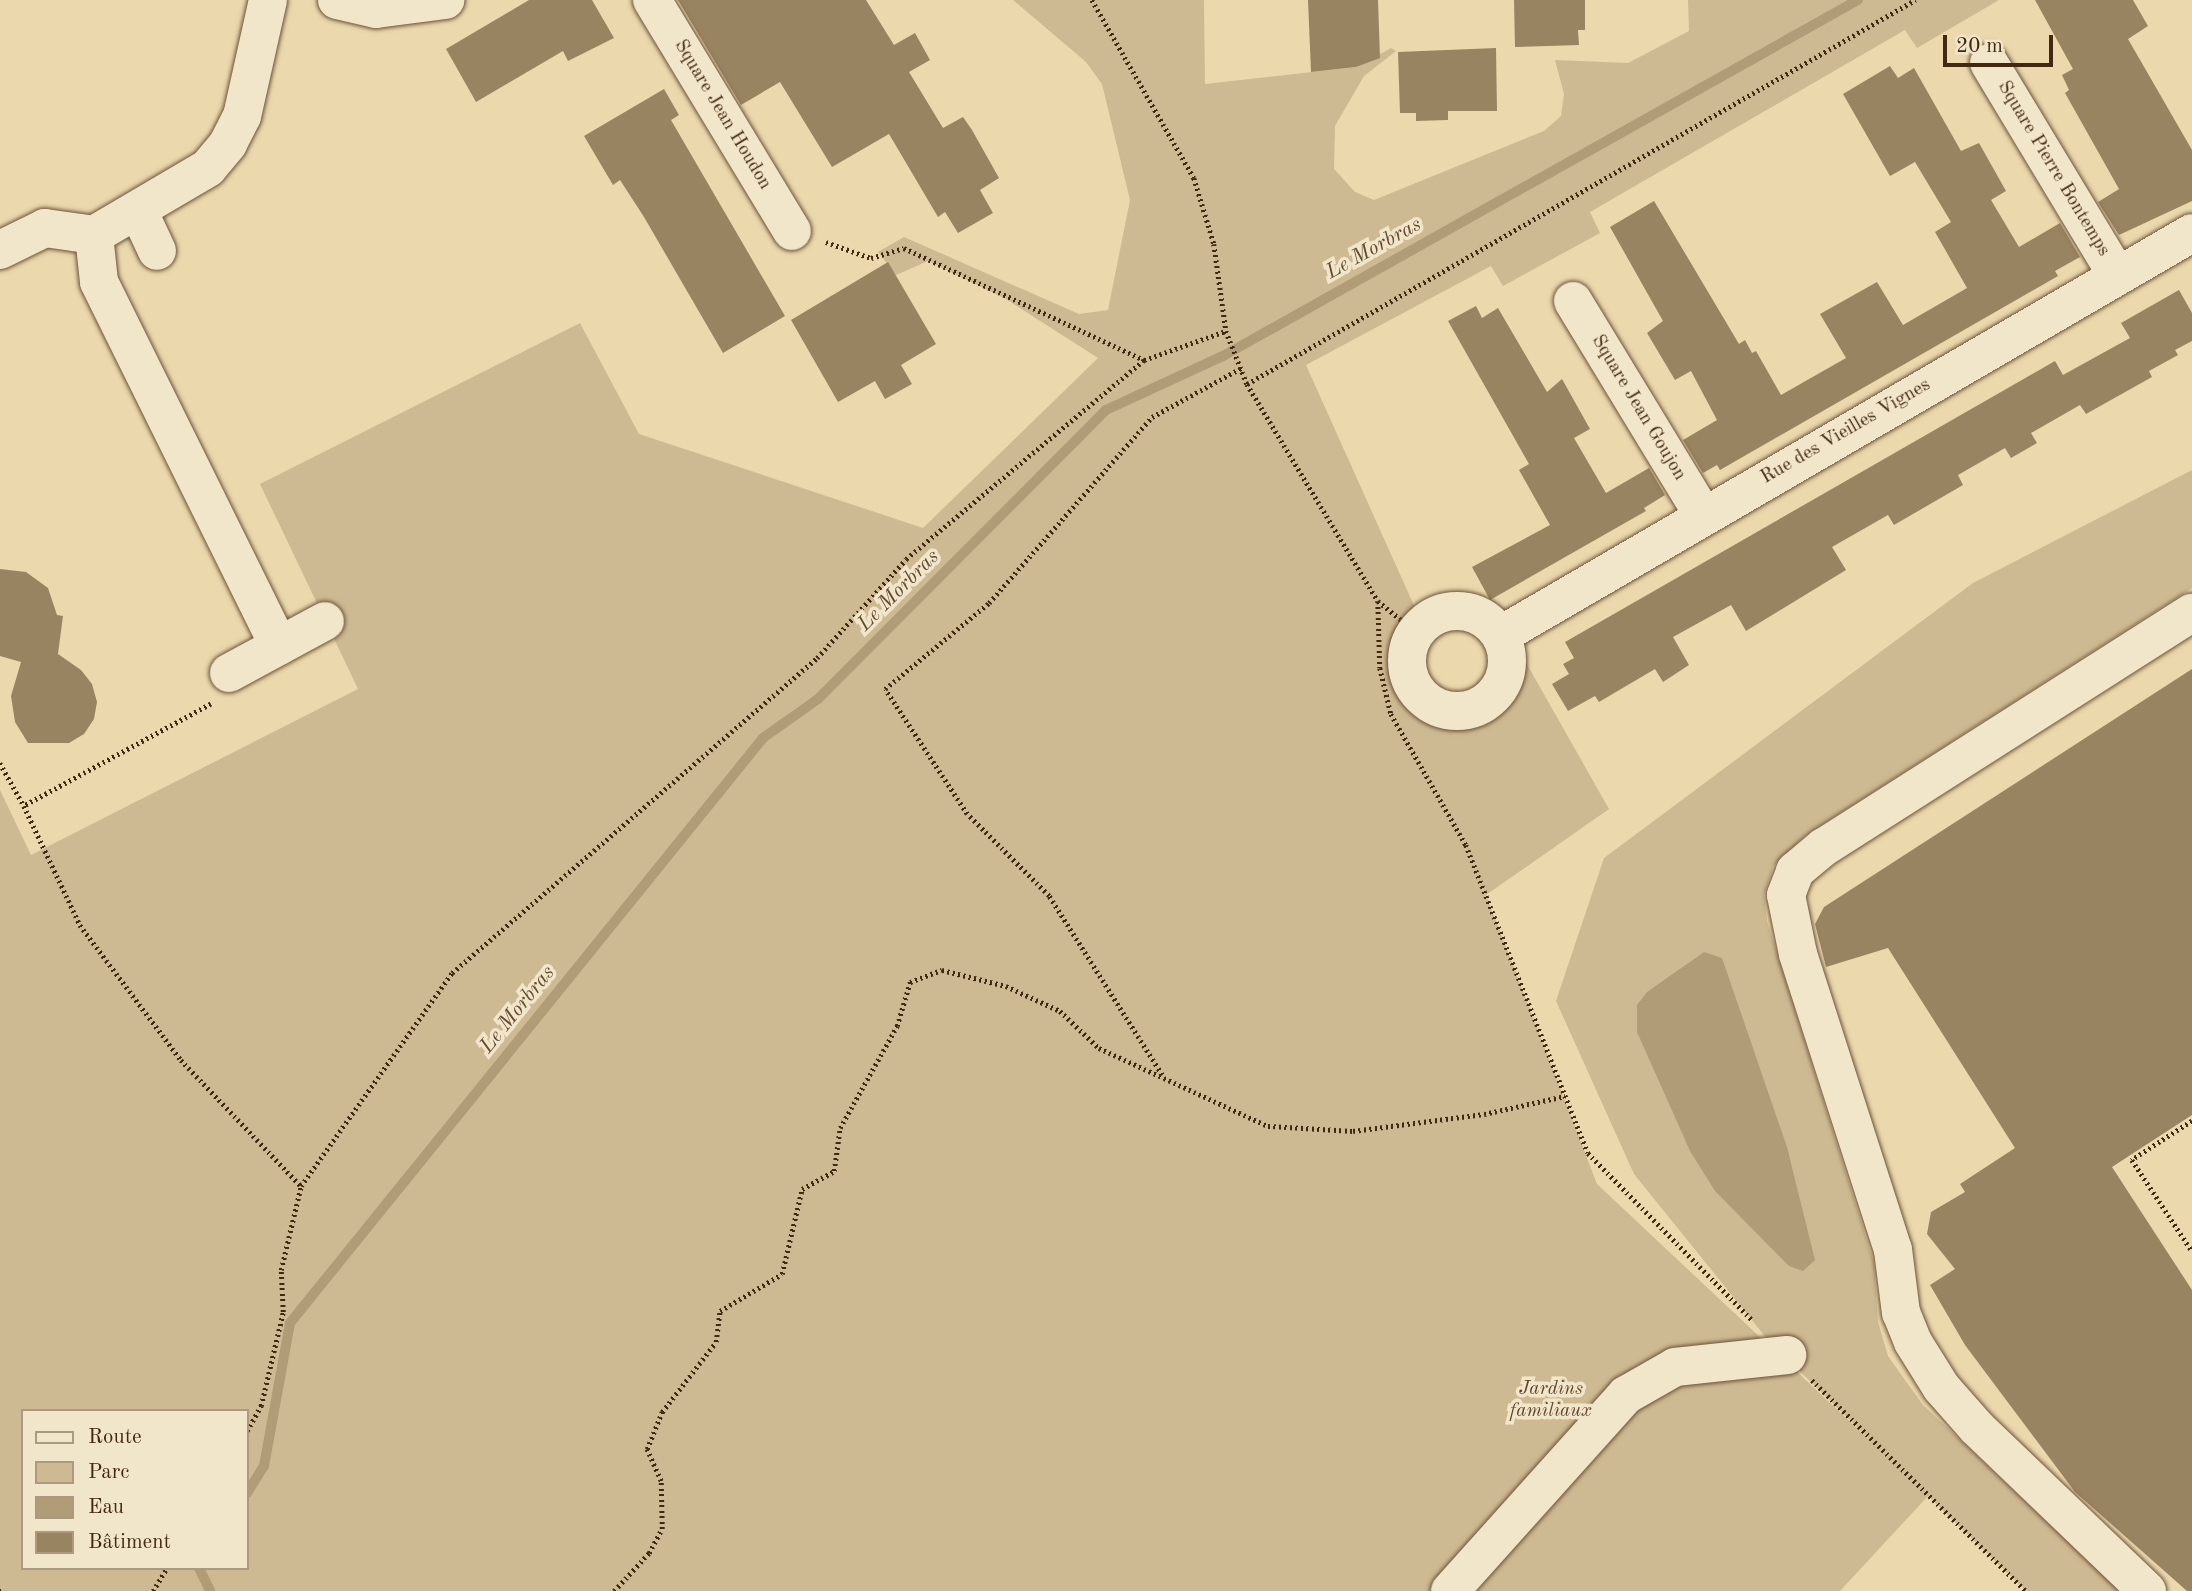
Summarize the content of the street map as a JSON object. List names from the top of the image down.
{
  "streets": {
    "street": [
      "Square Jean Houdon",
      "Square Pierre Bontemps",
      "Square Jean Goujon",
      "Rue des Vieilles Vignes"
    ]
  },
  "crossings": [
    ["Square Pierre Bontemps", "Rue des Vieilles Vignes"],
    ["Square Jean Goujon", "Rue des Vieilles Vignes"]
  ],
  "water": ["Le Morbras"],
  "parks": ["Jardins familiaux"],
  "legend": [
    "Route",
    "Parc",
    "Eau",
    "Bâtiment"
  ],
  "scale_bar": "20 m"
}
